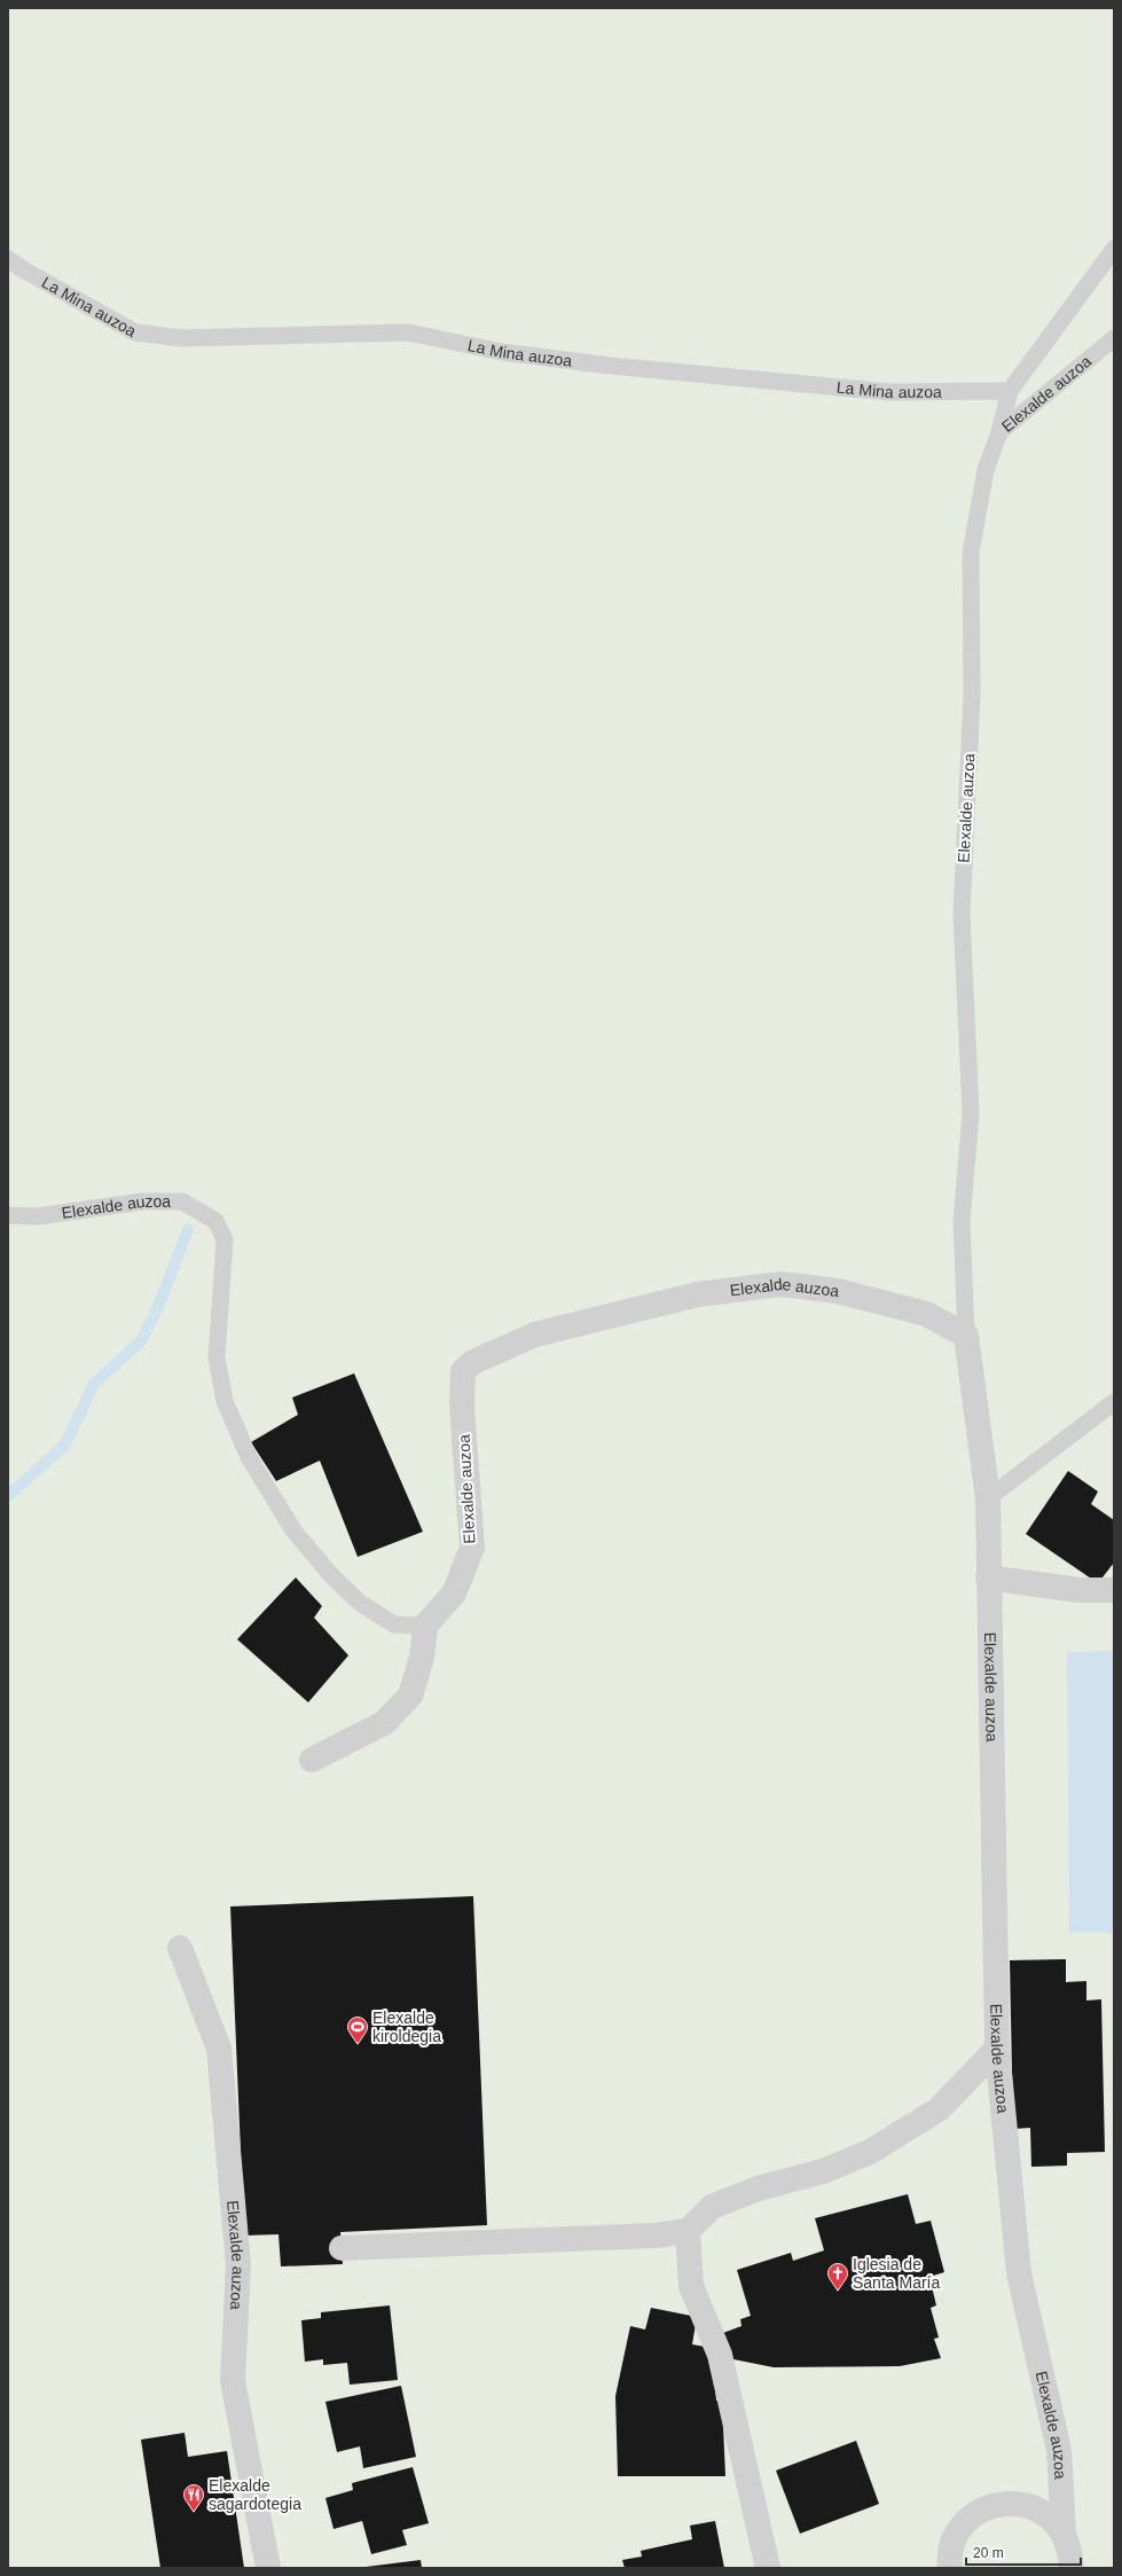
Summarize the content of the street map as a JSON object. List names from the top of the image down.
{
  "streets": {
    "street": ["Elexalde auzoa"],
    "lane": ["La Mina auzoa"]
  },
  "places": {
    "sports": ["Elexalde kiroldegia"],
    "church": ["Iglesia de Santa María"],
    "restaurant": ["Elexalde sagardotegia"]
  },
  "scale_bar": "20 m"
}
